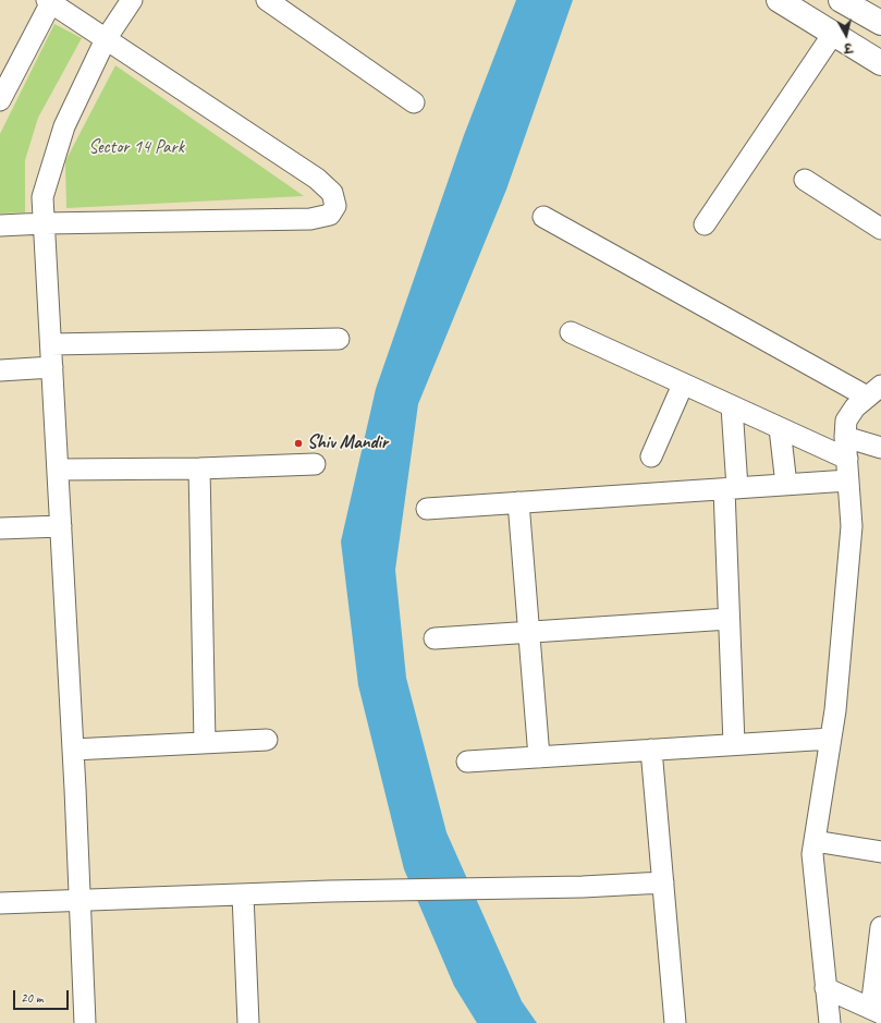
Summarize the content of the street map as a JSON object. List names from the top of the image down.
{
  "parks": ["Sector 14 Park"],
  "places": ["Shiv Mandir"],
  "scale_bar": "20 m",
  "north": "bottom"
}
